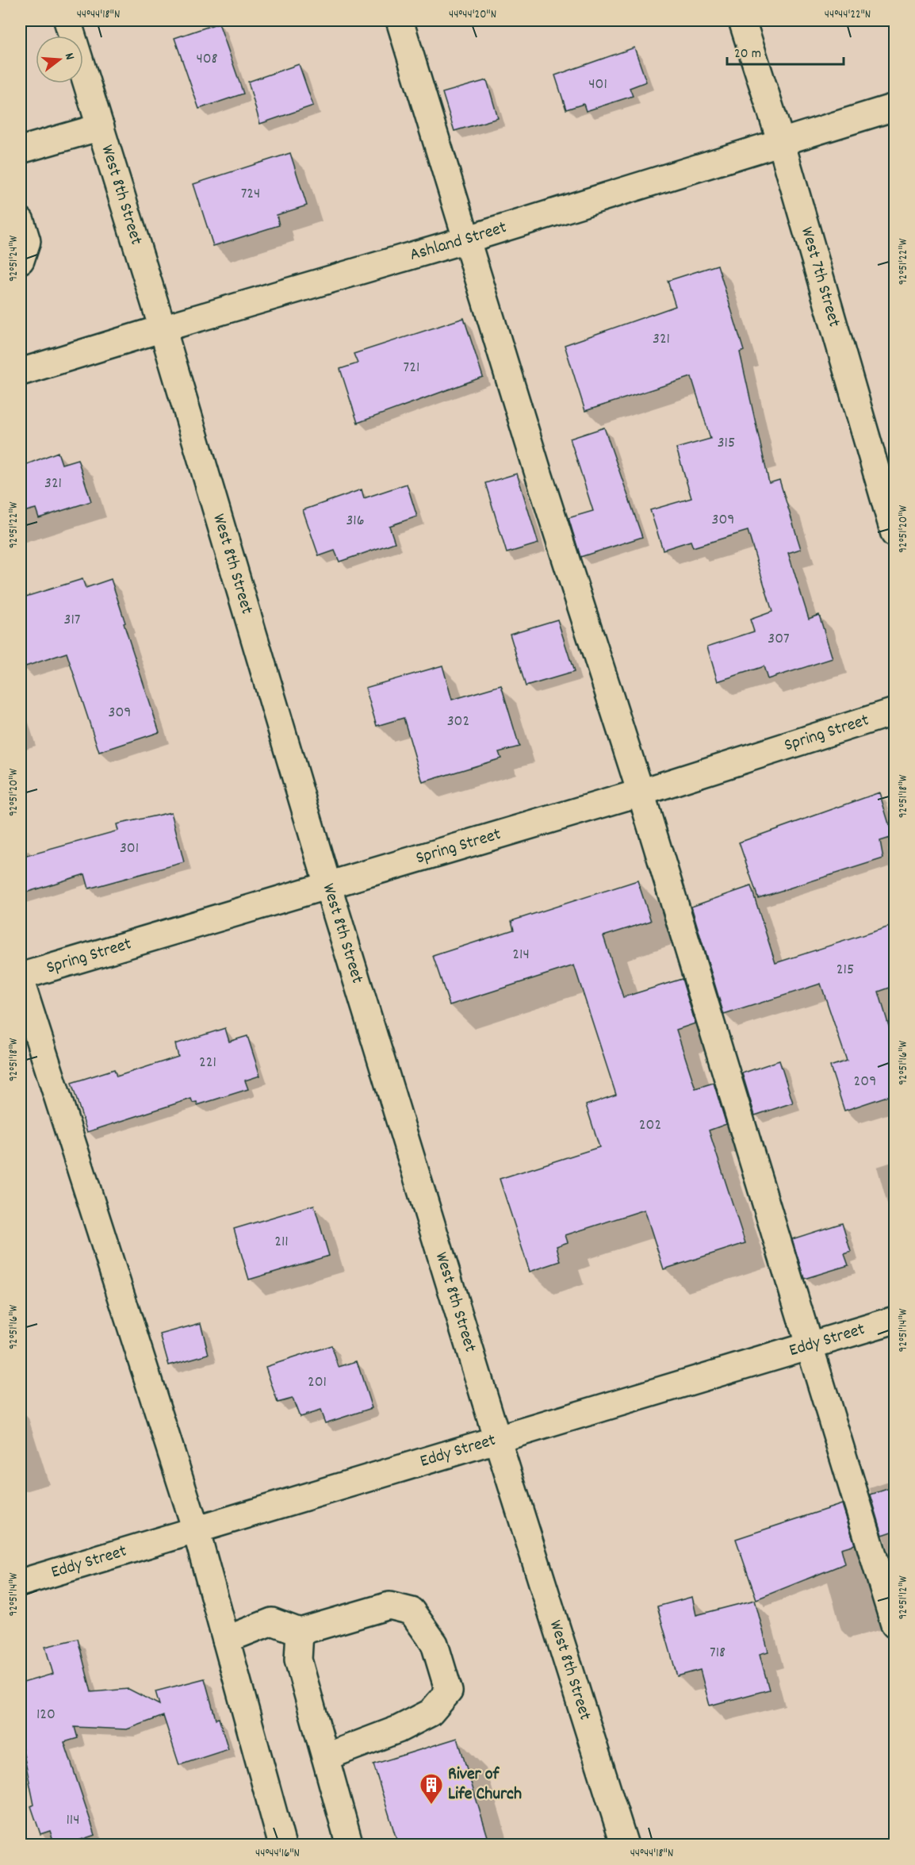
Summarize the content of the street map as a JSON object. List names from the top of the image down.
{
  "streets": {
    "street": [
      "West 8th Street",
      "Ashland Street",
      "West 7th Street",
      "Spring Street",
      "Eddy Street"
    ]
  },
  "crossings": [
    ["West 8th Street", "Ashland Street"],
    ["West 8th Street", "Spring Street"],
    ["West 8th Street", "Eddy Street"],
    ["Ashland Street", "West 7th Street"]
  ],
  "places": {
    "building": ["River of Life Church"]
  },
  "house_numbers": [
    "408",
    "401",
    "724",
    "321",
    "721",
    "315",
    "321",
    "309",
    "316",
    "317",
    "307",
    "309",
    "302",
    "301",
    "214",
    "215",
    "221",
    "209",
    "202",
    "211",
    "201",
    "718",
    "120",
    "114"
  ],
  "scale_bar": "20 m",
  "north": "right",
  "coordinates": [
    "44°44'18\"N",
    "44°44'20\"N",
    "44°44'22\"N",
    "92°51'24\"W",
    "92°51'22\"W",
    "92°51'20\"W",
    "92°51'18\"W",
    "92°51'16\"W",
    "92°51'14\"W",
    "92°51'12\"W",
    "44°44'16\"N"
  ]
}
